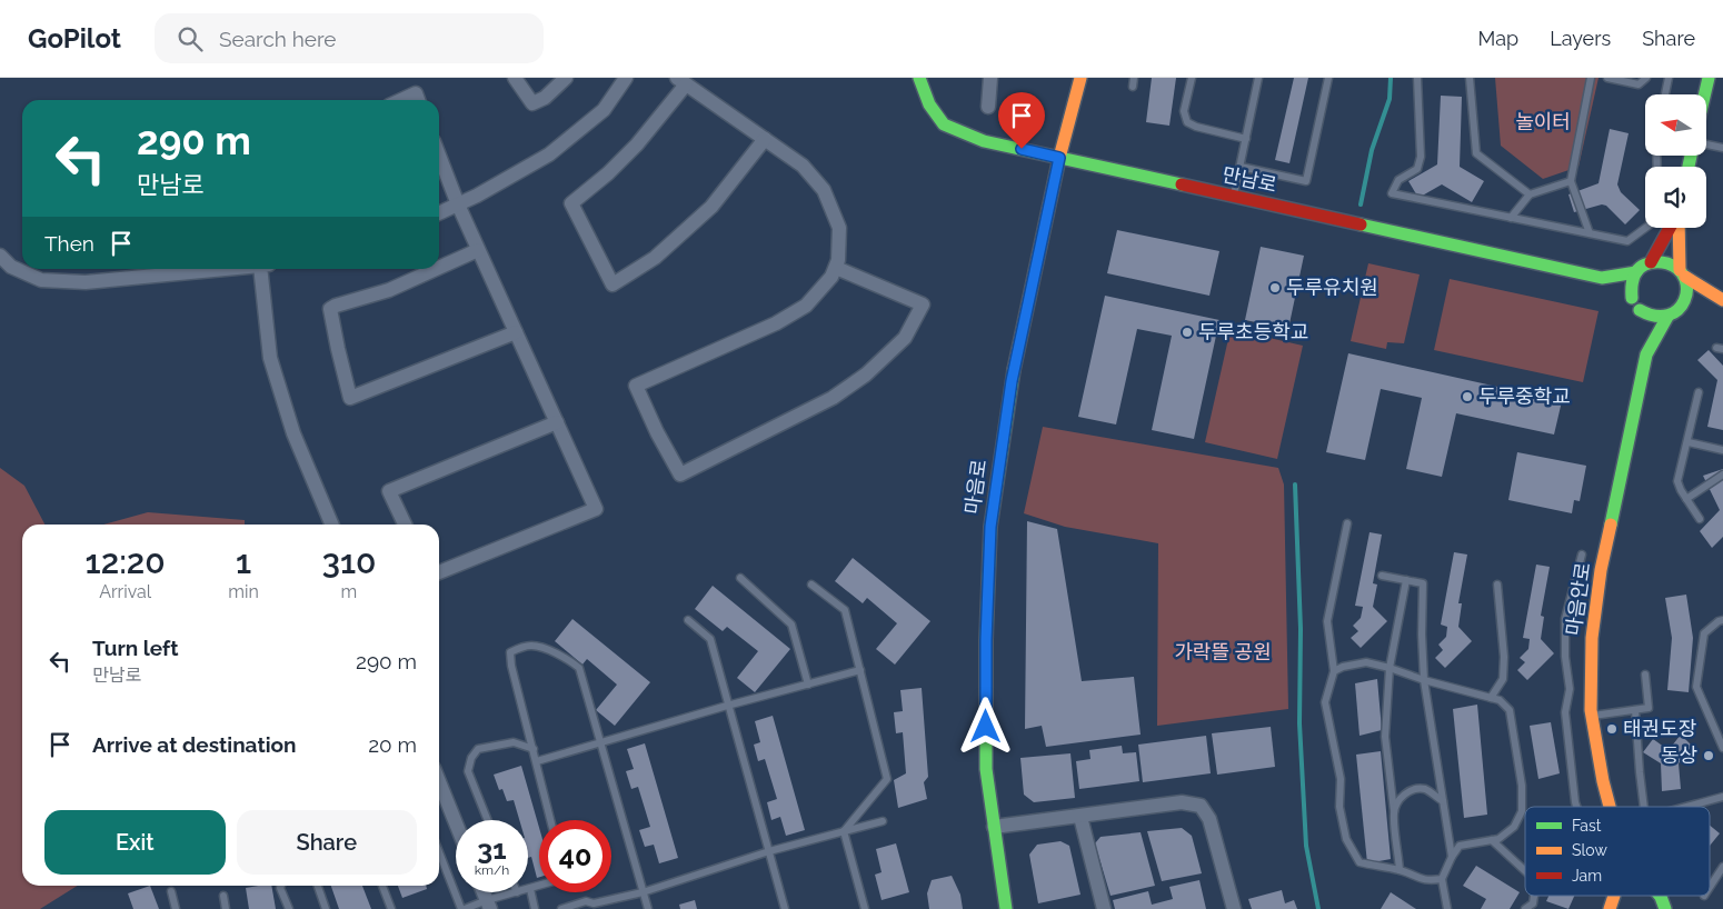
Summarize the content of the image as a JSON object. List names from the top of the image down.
{
  "streets": {
    "street": ["만남로", "마음로", "마음안로"]
  },
  "crossings": [
    ["만남로", "마음로"]
  ],
  "parks": ["놀이터", "가락뜰 공원"],
  "places": [
    "두루유치원",
    "두루초등학교",
    "두루중학교",
    "태권도장",
    "동상"
  ],
  "legend": ["Fast", "Slow", "Jam"],
  "north": "left",
  "page": {
    "header": "GoPilot",
    "search": "Search here",
    "nav": ["Map", "Layers", "Share"],
    "turn": ["290 m", "만남로"],
    "then": "Then",
    "eta": [
      "12:20",
      "Arrival",
      "1",
      "min",
      "310",
      "m"
    ],
    "list": [
      {
        "name": "Turn left",
        "note": "만남로",
        "value": "290 m"
      },
      {
        "name": "Arrive at destination",
        "value": "20 m"
      }
    ],
    "buttons": ["Exit", "Share"],
    "speed": "31 km/h",
    "limit": "40"
  }
}
